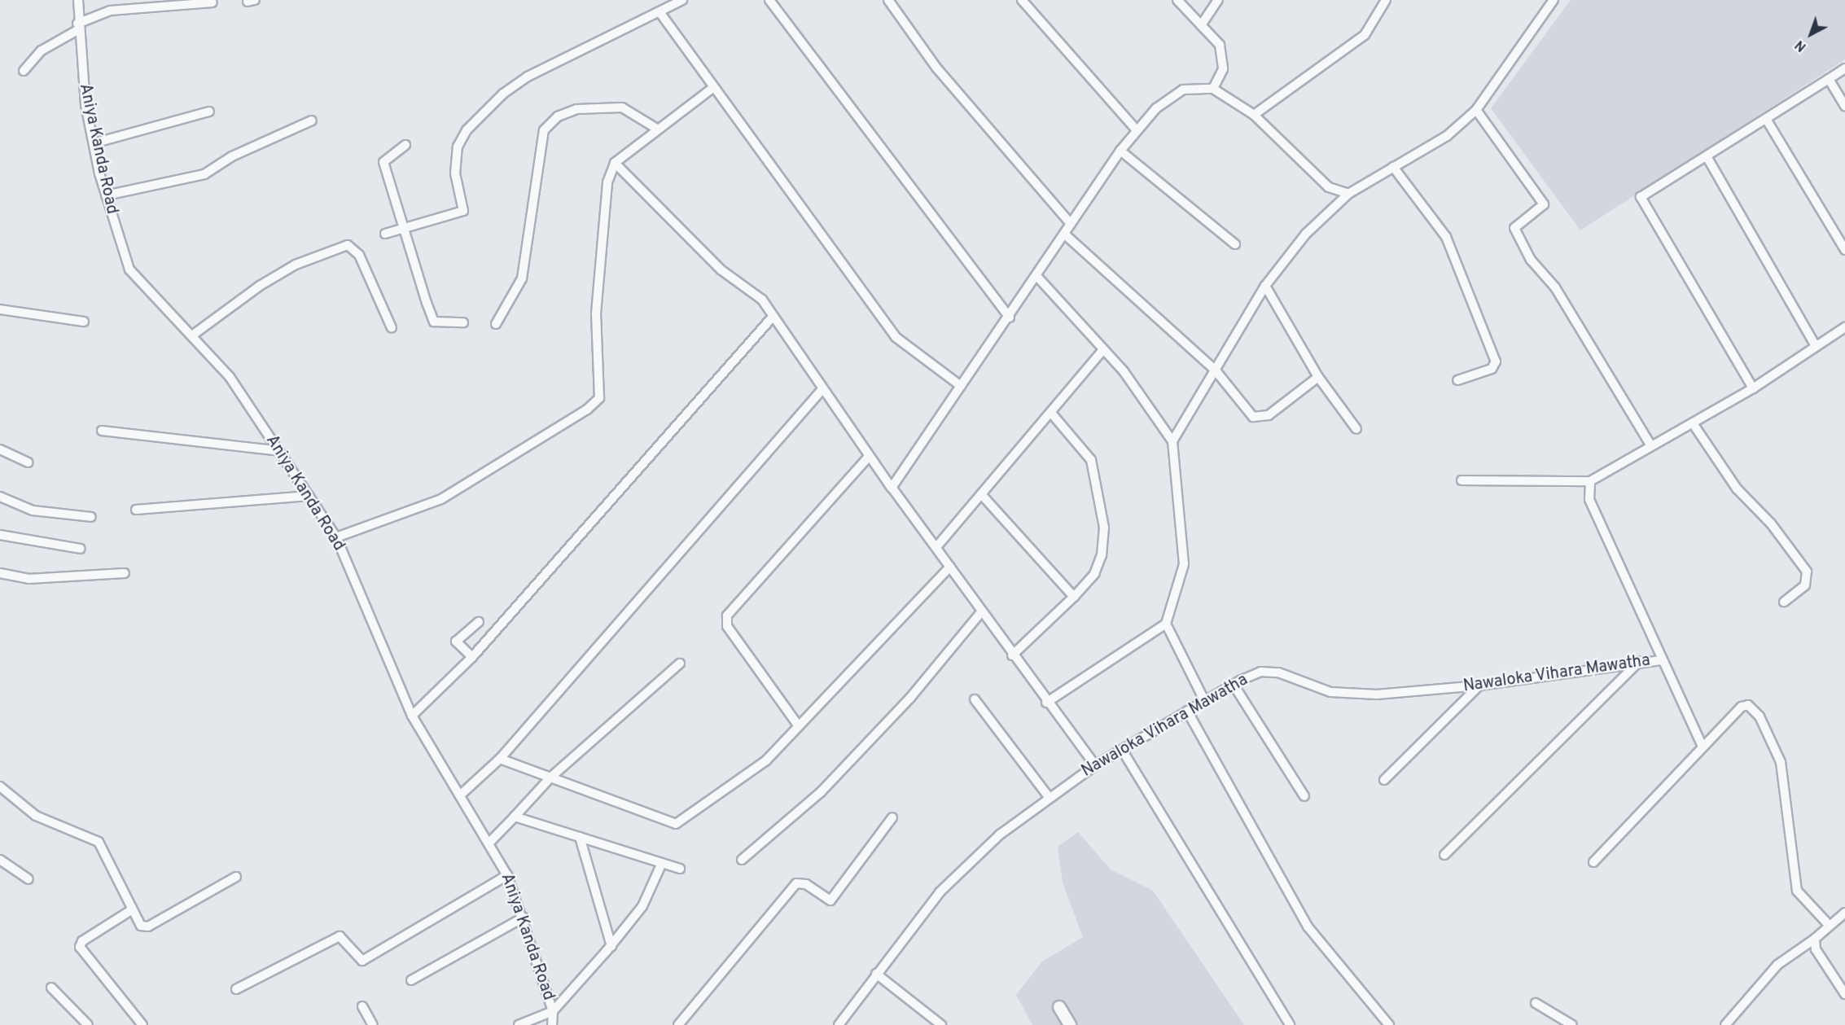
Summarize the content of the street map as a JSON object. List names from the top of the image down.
{
  "streets": {
    "street": ["Aniya Kanda Road", "Nawaloka Vihara Mawatha"]
  },
  "north": "bottom left"
}
